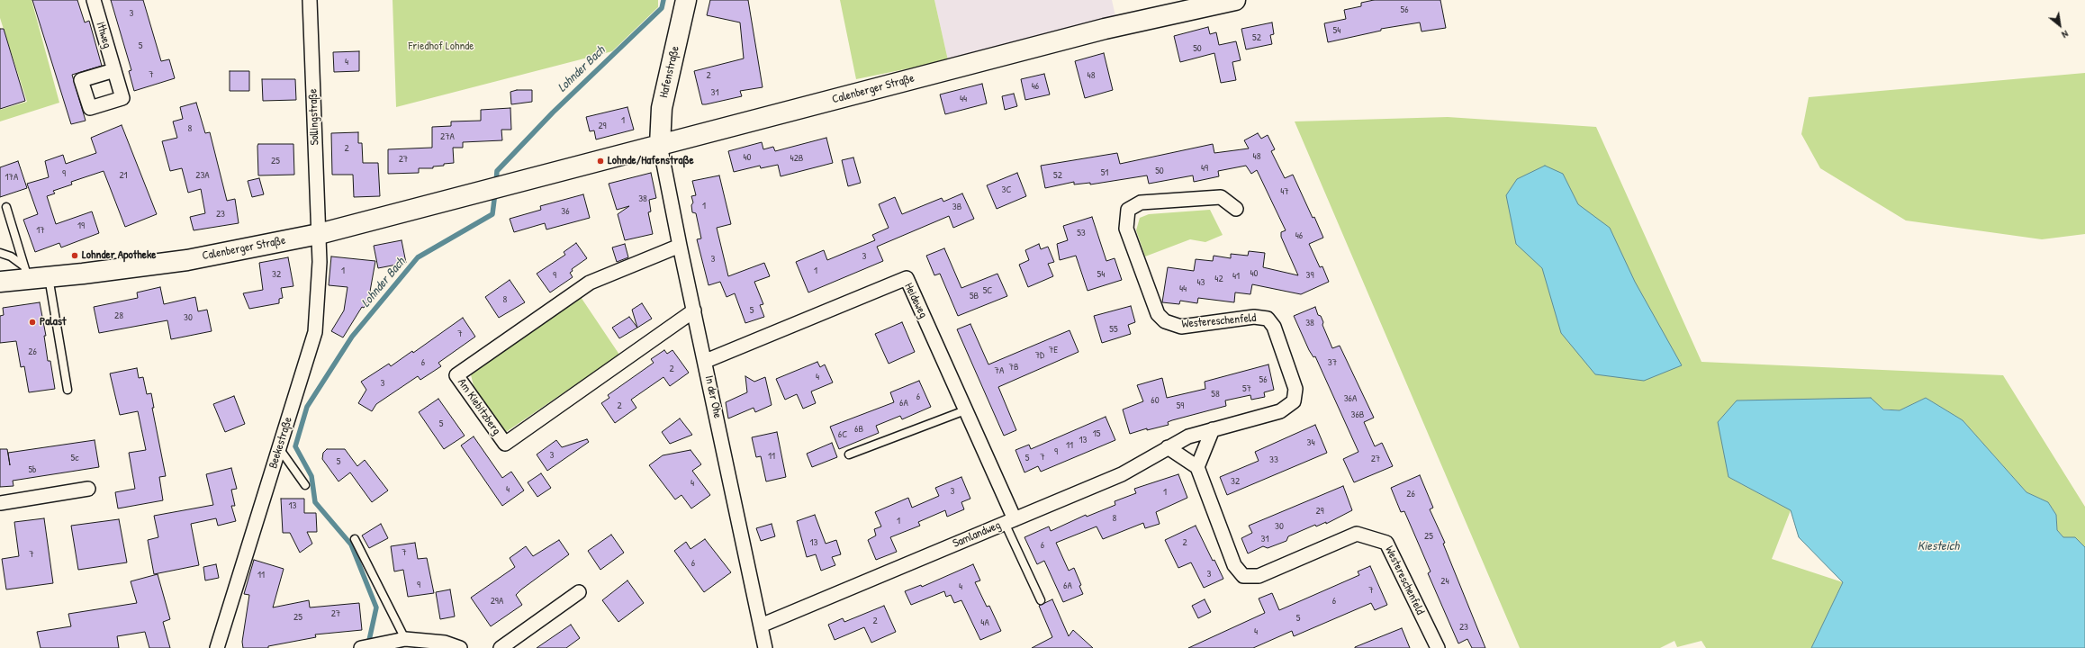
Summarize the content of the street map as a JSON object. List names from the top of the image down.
{
  "streets": {
    "street": [
      "Ithweg",
      "Hafenstraße",
      "Calenberger Straße",
      "Sollingstraße",
      "Heideweg",
      "Westereschenfeld",
      "In der Ohe",
      "Am Kiebitzberg",
      "Beekestraße",
      "Samlandweg"
    ]
  },
  "crossings": [
    ["Hafenstraße", "Calenberger Straße"],
    ["Hafenstraße", "In der Ohe"],
    ["Calenberger Straße", "Sollingstraße"],
    ["Calenberger Straße", "In der Ohe"],
    ["Calenberger Straße", "Beekestraße"],
    ["Sollingstraße", "Beekestraße"],
    ["Heideweg", "In der Ohe"],
    ["Heideweg", "Samlandweg"],
    ["Westereschenfeld", "Samlandweg"],
    ["In der Ohe", "Am Kiebitzberg"],
    ["In der Ohe", "Samlandweg"]
  ],
  "water": ["Lohnder Bach", "Kiesteich"],
  "parks": ["Friedhof Lohnde"],
  "places": ["Lohnde/Hafenstraße", "Lohnder Apotheke", "Palast"],
  "house_numbers": [
    "56",
    "3",
    "54",
    "52",
    "5",
    "50",
    "4",
    "7",
    "2",
    "48",
    "46",
    "31",
    "44",
    "1",
    "29",
    "8",
    "27A",
    "2",
    "48",
    "40",
    "42B",
    "27",
    "25",
    "49",
    "50",
    "51",
    "9",
    "21",
    "23A",
    "52",
    "17A",
    "3C",
    "47",
    "38",
    "1",
    "3B",
    "36",
    "23",
    "19",
    "17",
    "53",
    "46",
    "3",
    "3",
    "1",
    "1",
    "40",
    "32",
    "54",
    "9",
    "39",
    "41",
    "42",
    "43",
    "44",
    "5C",
    "5B",
    "8",
    "5",
    "28",
    "30",
    "38",
    "55",
    "7",
    "7E",
    "26",
    "7D",
    "6",
    "37",
    "7B",
    "2",
    "7A",
    "4",
    "56",
    "3",
    "57",
    "58",
    "6",
    "36A",
    "60",
    "6A",
    "2",
    "59",
    "36B",
    "5",
    "6B",
    "15",
    "6C",
    "13",
    "34",
    "11",
    "9",
    "3",
    "11",
    "7",
    "5c",
    "5",
    "27",
    "33",
    "5",
    "5b",
    "32",
    "4",
    "4",
    "3",
    "1",
    "26",
    "13",
    "29",
    "8",
    "1",
    "30",
    "25",
    "31",
    "13",
    "2",
    "6",
    "7",
    "7",
    "6",
    "3",
    "11",
    "24",
    "9",
    "6A",
    "4",
    "7",
    "29A",
    "6",
    "27",
    "25",
    "5",
    "2",
    "4A",
    "23",
    "4"
  ],
  "north": "bottom right"
}
